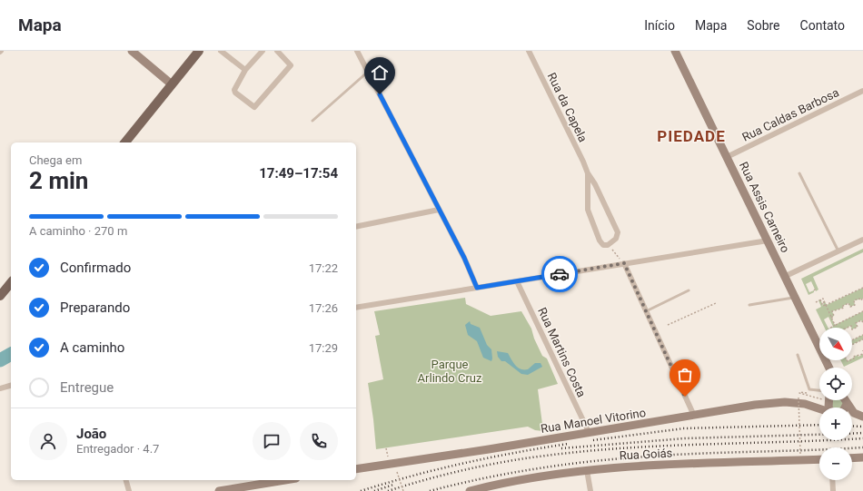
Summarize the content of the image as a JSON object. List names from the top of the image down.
{
  "streets": {
    "main road": ["Rua Assis Carneiro", "Rua Manoel Vitorino", "Rua Goiás"],
    "street": ["Rua da Capela", "Rua Caldas Barbosa", "Rua Martins Costa"]
  },
  "crossings": [
    ["Rua Caldas Barbosa", "Rua Assis Carneiro"],
    ["Rua Martins Costa", "Rua Manoel Vitorino"]
  ],
  "districts": ["PIEDADE"],
  "parks": ["Parque Arlindo Cruz"],
  "north": "bottom right",
  "page": {
    "header": "Mapa",
    "nav": [
      "Início",
      "Mapa",
      "Sobre",
      "Contato"
    ],
    "heading": ["2 min", "Chega em", "17:49–17:54"],
    "panel": ["João", "Entregador · 4.7"],
    "bar": "A caminho · 270 m",
    "list": [
      ["Confirmado", "17:22"],
      ["Preparando", "17:26"],
      ["A caminho", "17:29"],
      "Entregue"
    ],
    "map_buttons": ["+", "−"]
  }
}
